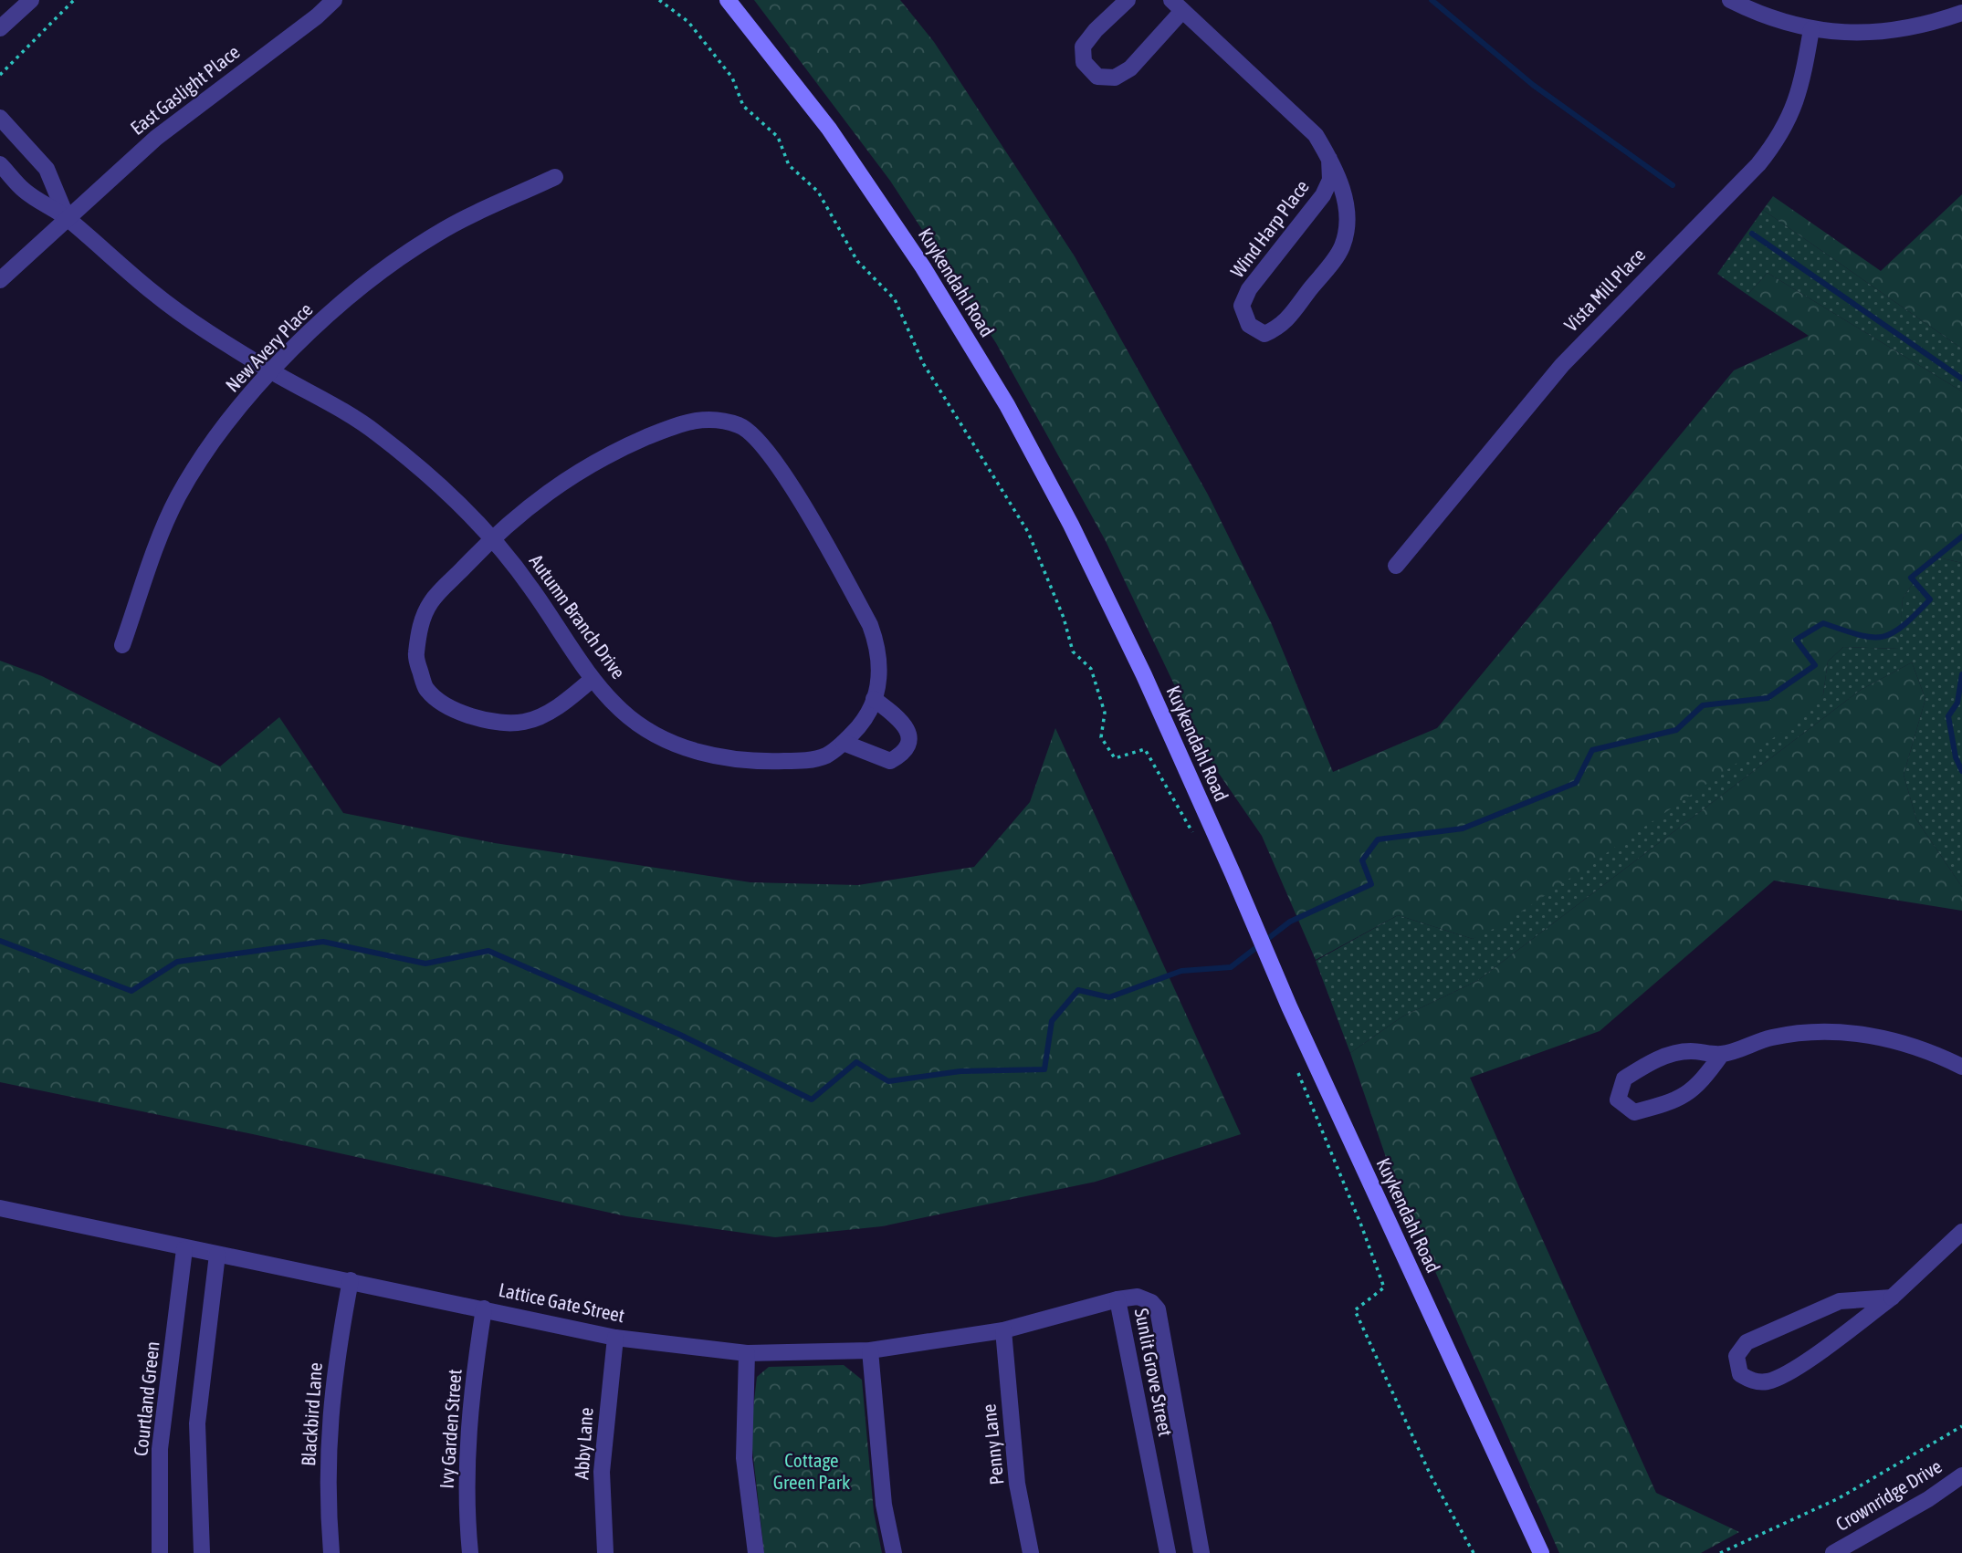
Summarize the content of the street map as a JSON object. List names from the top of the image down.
{
  "streets": {
    "main road": ["Kuykendahl Road"],
    "street": [
      "East Gaslight Place",
      "Wind Harp Place",
      "Vista Mill Place",
      "New Avery Place",
      "Autumn Branch Drive",
      "Lattice Gate Street",
      "Sunlit Grove Street",
      "Courtland Green",
      "Blackbird Lane",
      "Ivy Garden Street",
      "Abby Lane",
      "Penny Lane",
      "Crownridge Drive"
    ]
  },
  "crossings": [
    ["East Gaslight Place", "Autumn Branch Drive"],
    ["New Avery Place", "Autumn Branch Drive"],
    ["Lattice Gate Street", "Sunlit Grove Street"],
    ["Lattice Gate Street", "Courtland Green"],
    ["Lattice Gate Street", "Blackbird Lane"],
    ["Lattice Gate Street", "Ivy Garden Street"],
    ["Lattice Gate Street", "Abby Lane"],
    ["Lattice Gate Street", "Penny Lane"]
  ],
  "parks": ["Cottage Green Park"]
}
